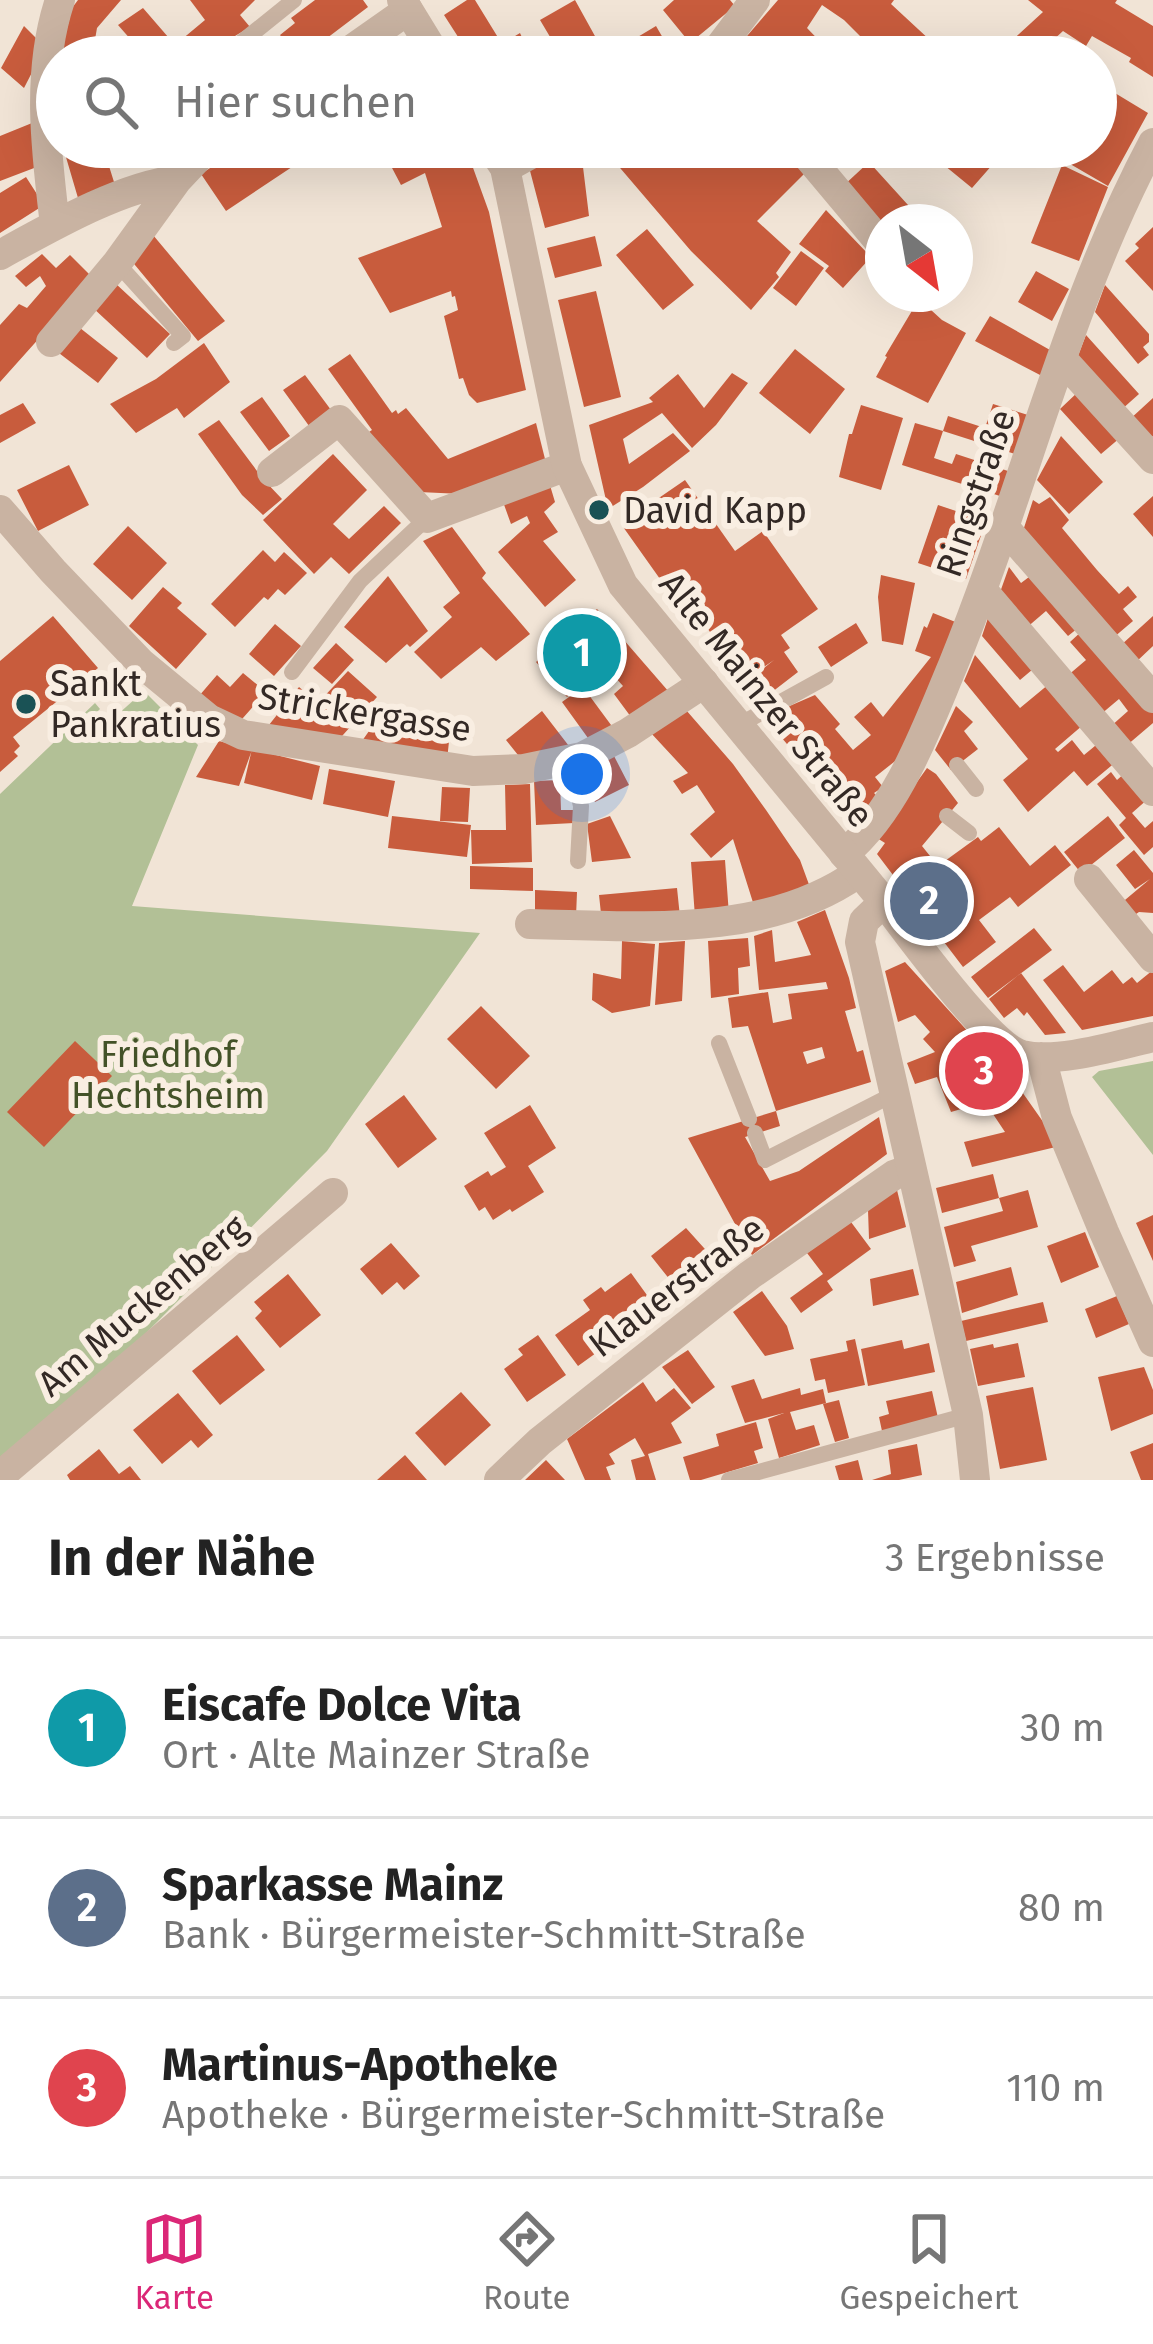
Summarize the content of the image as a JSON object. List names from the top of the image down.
{
  "streets": {
    "street": [
      "Ringstraße",
      "Alte Mainzer Straße",
      "Strickergasse",
      "Klauerstraße",
      "Am Muckenberg"
    ]
  },
  "crossings": [
    ["Ringstraße", "Alte Mainzer Straße"],
    ["Alte Mainzer Straße", "Strickergasse"]
  ],
  "parks": ["Friedhof Hechtsheim"],
  "places": ["David Kapp", "Sankt Pankratius"],
  "north": "bottom right",
  "page": {
    "search": "Hier suchen",
    "pins": ["1", "2", "3"],
    "heading": ["In der Nähe", "3 Ergebnisse"],
    "list": [
      {
        "mark": "1",
        "name": "Eiscafe Dolce Vita",
        "note": "Ort · Alte Mainzer Straße",
        "value": "30 m"
      },
      {
        "mark": "2",
        "name": "Sparkasse Mainz",
        "note": "Bank · Bürgermeister-Schmitt-Straße",
        "value": "80 m"
      },
      {
        "mark": "3",
        "name": "Martinus-Apotheke",
        "note": "Apotheke · Bürgermeister-Schmitt-Straße",
        "value": "110 m"
      }
    ],
    "nav": ["Karte", "Route", "Gespeichert"]
  }
}
